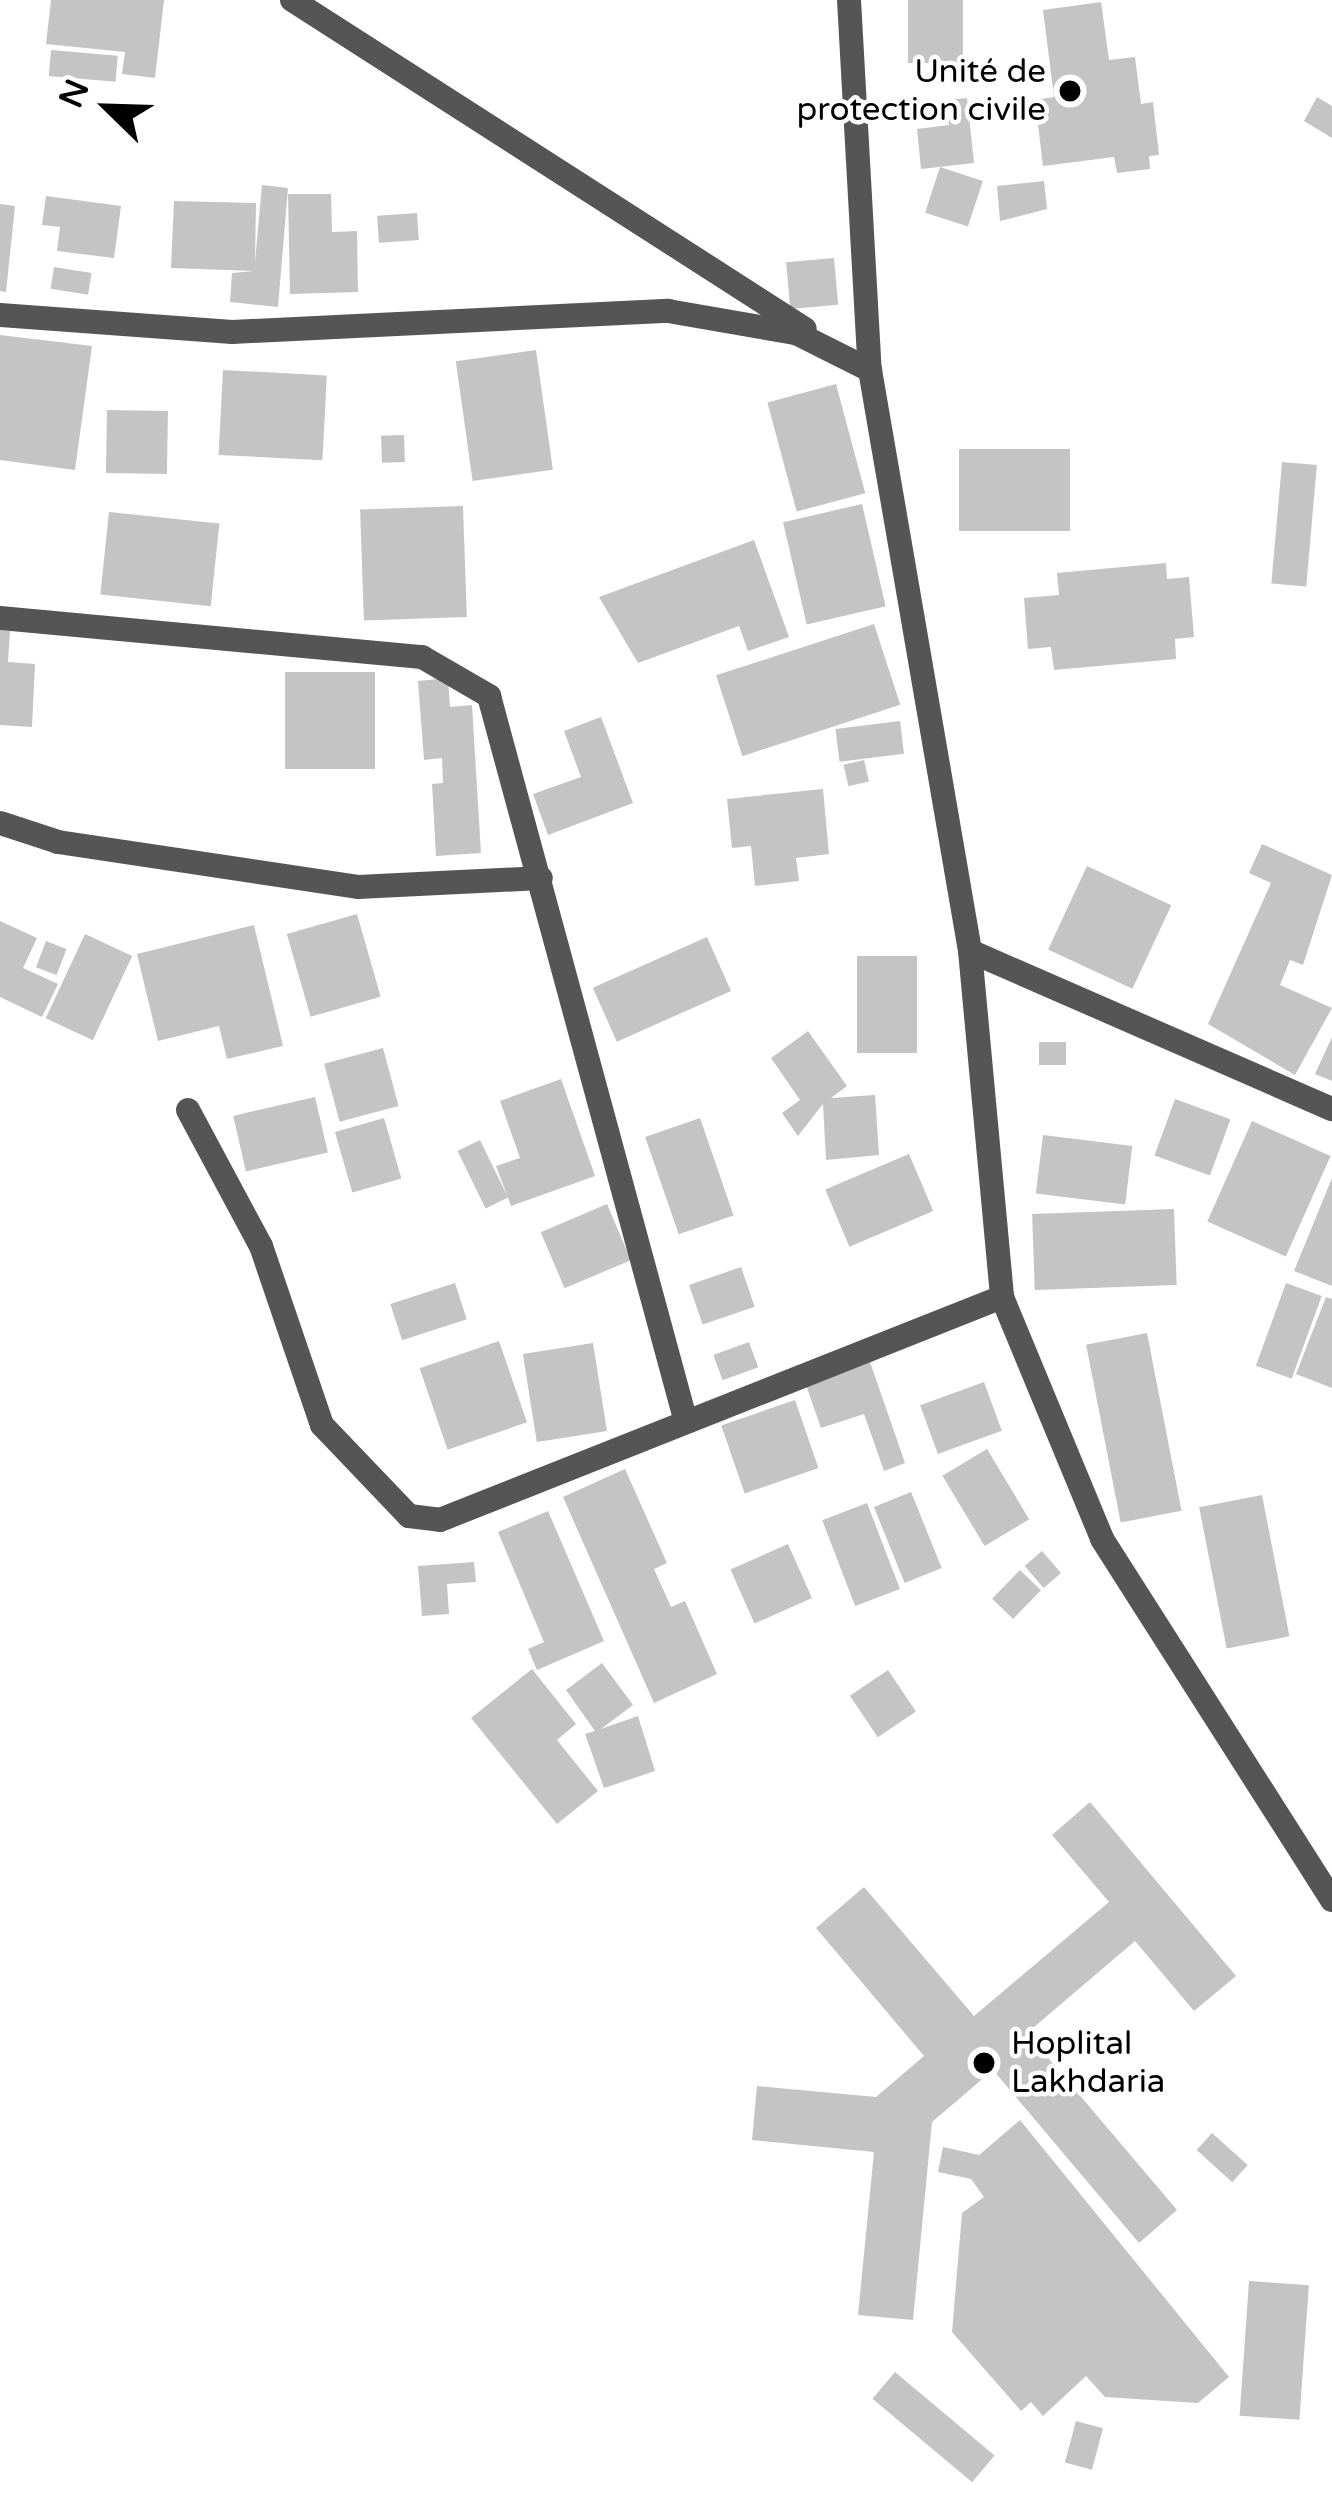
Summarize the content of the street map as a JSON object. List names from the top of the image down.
{
  "places": ["Unité de protection civile", "Hoplital Lakhdaria"],
  "north": "top left"
}
